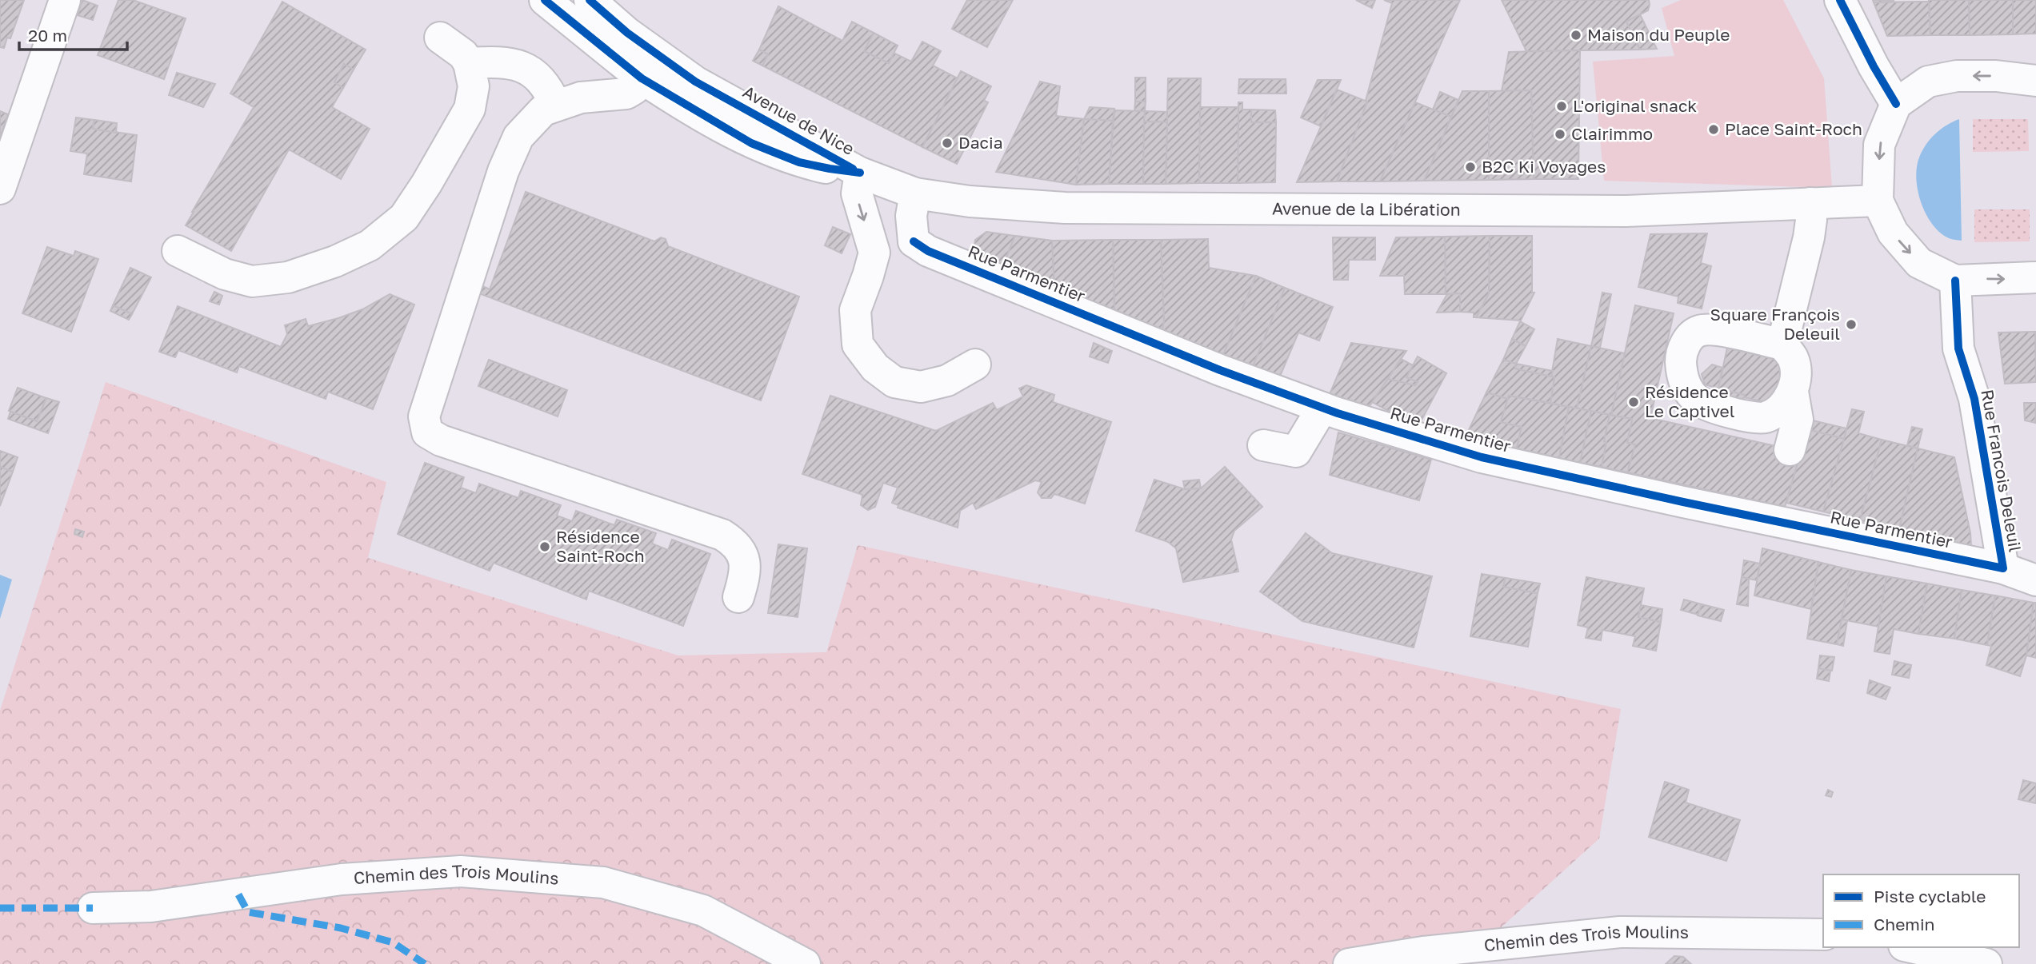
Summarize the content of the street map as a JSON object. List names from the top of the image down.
{
  "streets": {
    "street": [
      "Avenue de Nice",
      "Avenue de la Libération",
      "Rue Parmentier",
      "Rue Francois Deleuil",
      "Chemin des Trois Moulins"
    ]
  },
  "crossings": [
    ["Avenue de Nice", "Avenue de la Libération"],
    ["Rue Parmentier", "Rue Francois Deleuil"]
  ],
  "places": [
    "Maison du Peuple",
    "L'original snack",
    "Place Saint-Roch",
    "Clairimmo",
    "Dacia",
    "B2C Ki Voyages",
    "Square François Deleuil",
    "Résidence Le Captivel",
    "Résidence Saint-Roch"
  ],
  "legend": ["Piste cyclable", "Chemin"],
  "scale_bar": "20 m"
}
